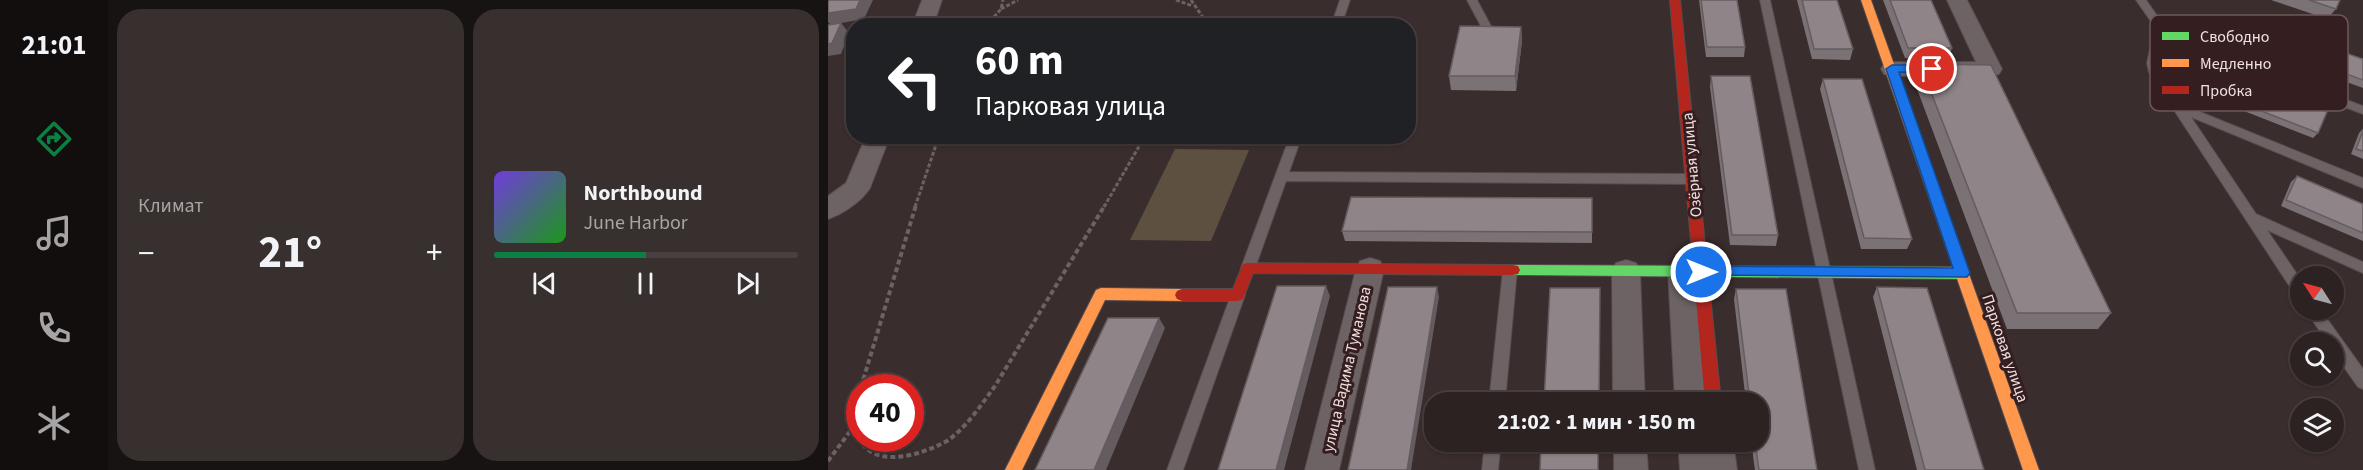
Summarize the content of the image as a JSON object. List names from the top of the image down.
{
  "streets": {
    "street": ["Озёрная улица", "Парковая улица", "улица Вадима Туманова"]
  },
  "legend": ["Свободно", "Медленно", "Пробка"],
  "north": "top left",
  "page": {
    "tabs": "21:01",
    "tile": "Климат",
    "turn": ["60 m", "Парковая улица"],
    "song": ["Northbound", "June Harbor"],
    "heat": ["−", "21°", "+"],
    "limit": "40",
    "trip": "21:02 · 1 мин · 150 m"
  }
}
